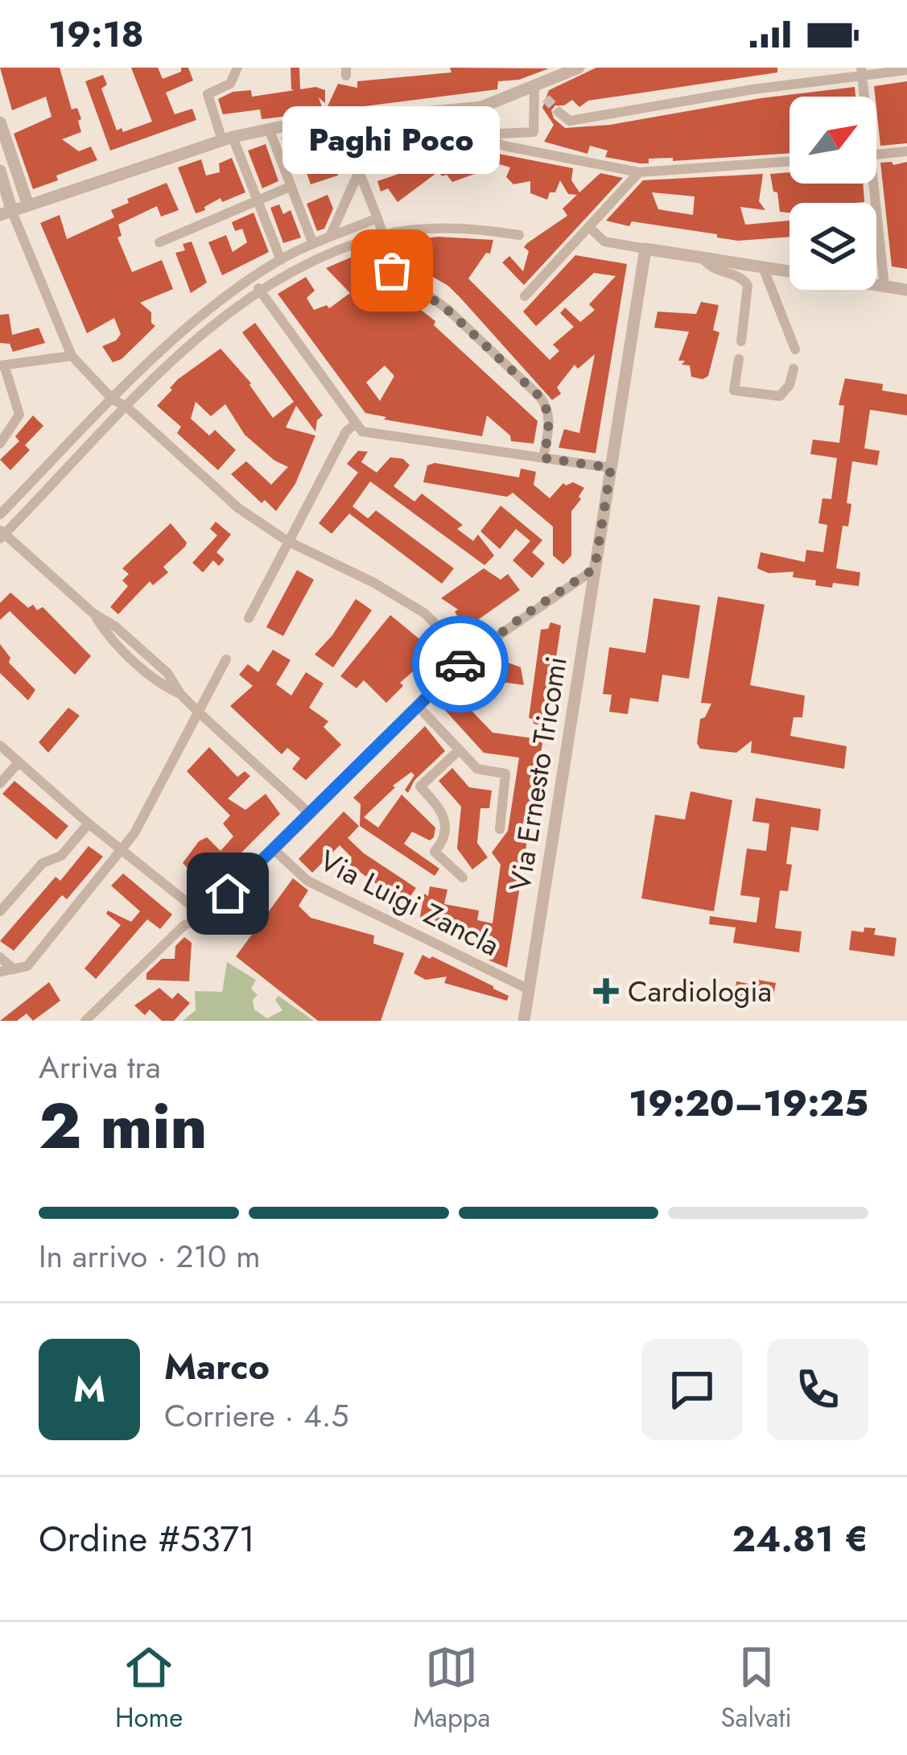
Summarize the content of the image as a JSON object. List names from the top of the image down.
{
  "streets": {
    "street": ["Via Ernesto Tricomi", "Via Luigi Zancla"]
  },
  "crossings": [
    ["Via Ernesto Tricomi", "Via Luigi Zancla"]
  ],
  "places": {
    "other": ["Paghi Poco"],
    "health": ["Cardiologia"]
  },
  "north": "top right",
  "page": {
    "status": "19:18",
    "bubble": "Paghi Poco",
    "heading": ["2 min", "Arriva tra", "19:20–19:25"],
    "panel": [
      "Marco",
      "Corriere · 4.5",
      "Ordine #5371",
      "24.81 €"
    ],
    "bar": "In arrivo · 210 m",
    "round": "M",
    "tabs": ["Home", "Mappa", "Salvati"]
  }
}
